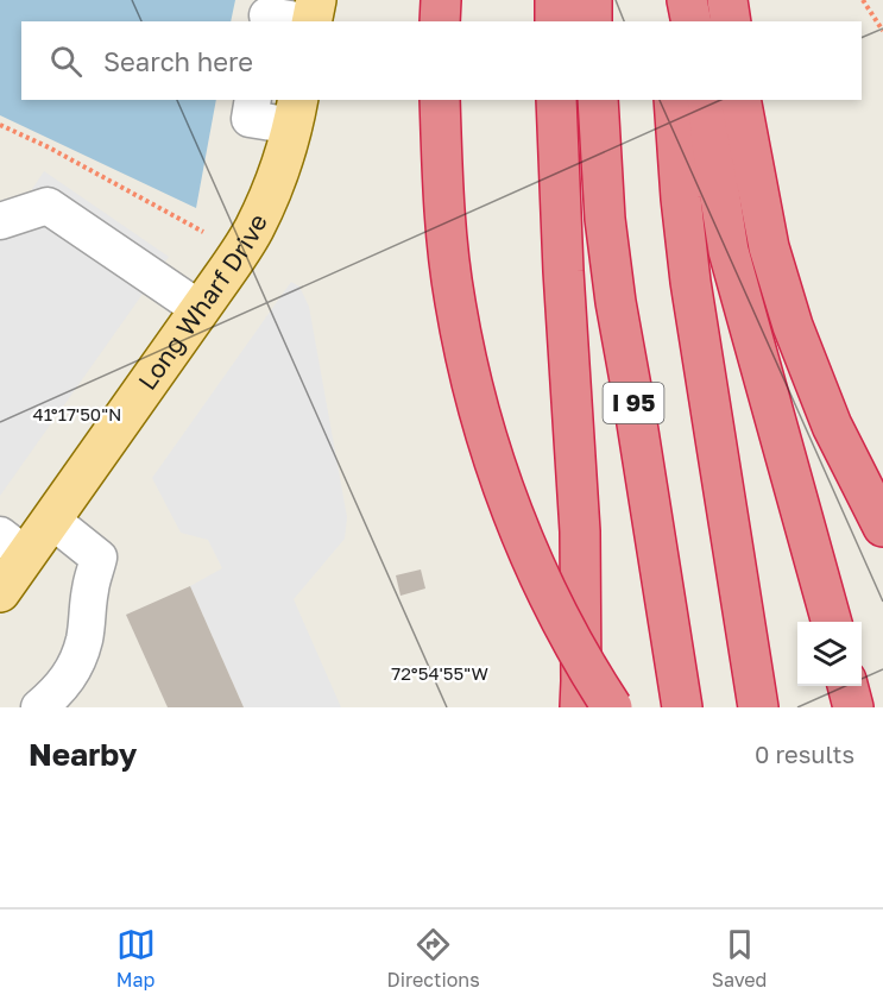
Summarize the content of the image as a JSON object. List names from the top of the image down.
{
  "streets": {
    "highway": ["I 95"],
    "main road": ["Long Wharf Drive"]
  },
  "page": {
    "search": "Search here",
    "heading": ["Nearby", "0 results"],
    "nav": ["Map", "Directions", "Saved"]
  },
  "coordinates": ["41°17'50\"N", "72°54'55\"W"]
}
